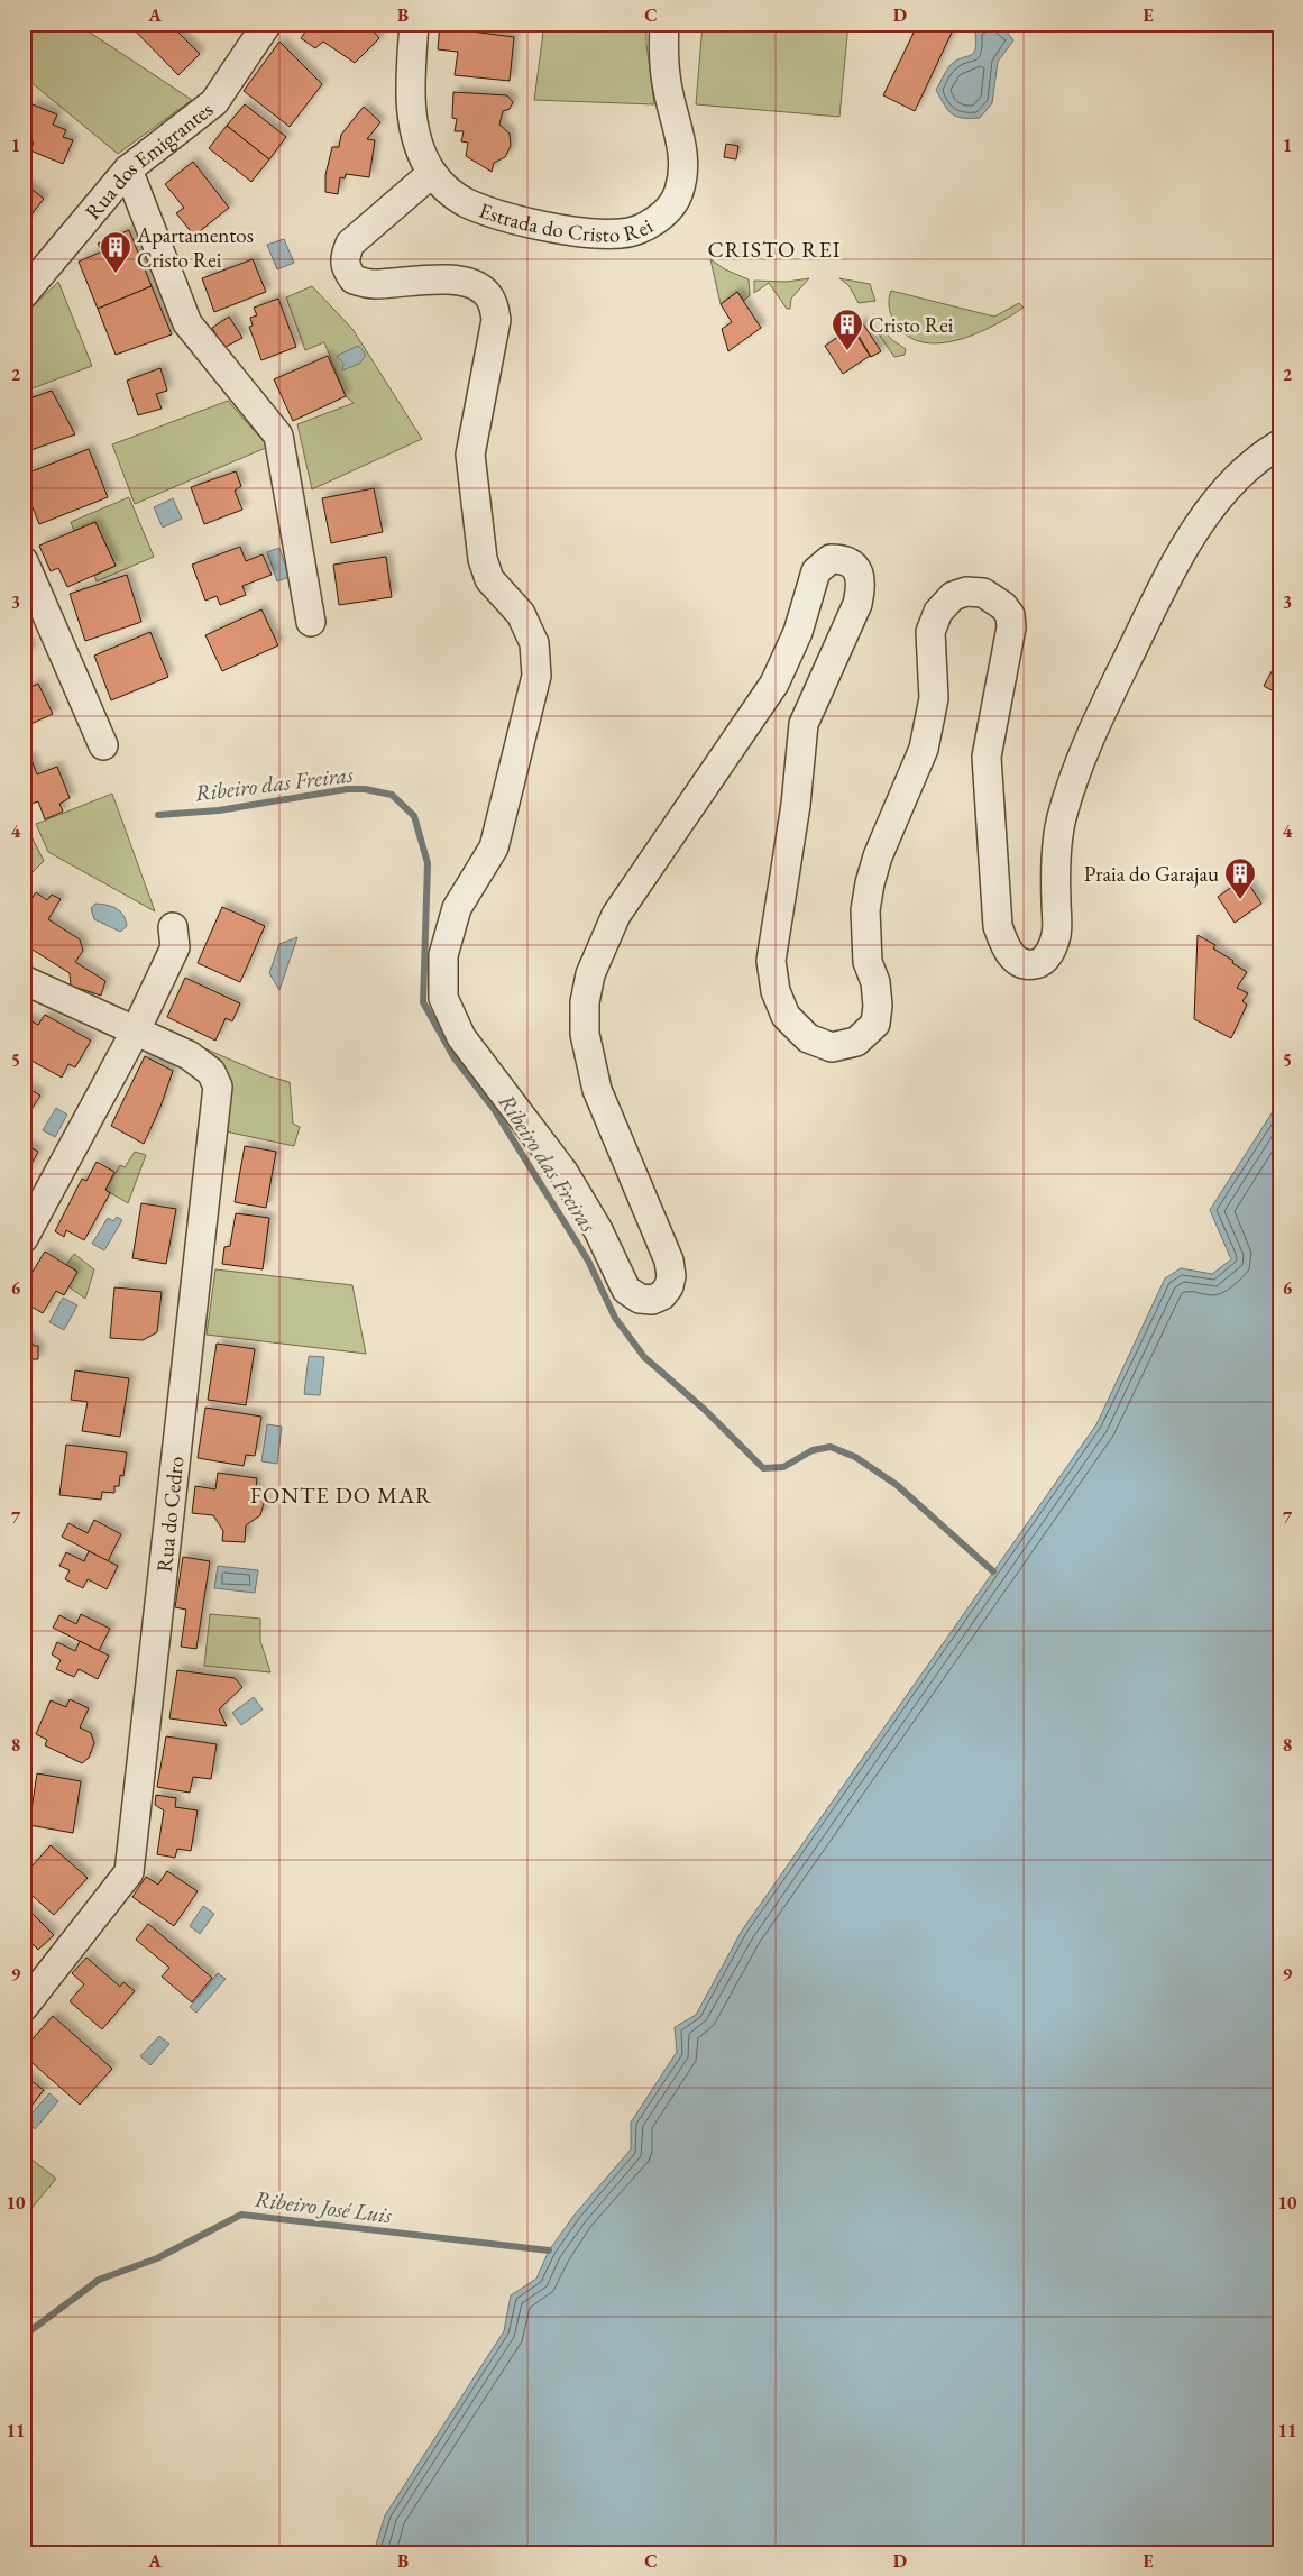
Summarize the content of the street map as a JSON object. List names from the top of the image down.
{
  "streets": {
    "street": ["Rua dos Emigrantes", "Estrada do Cristo Rei", "Rua do Cedro"]
  },
  "districts": ["CRISTO REI", "FONTE DO MAR"],
  "water": ["Ribeiro das Freiras", "Ribeiro José Luis"],
  "places": {
    "building": ["Apartamentos Cristo Rei", "Cristo Rei", "Praia do Garajau"]
  },
  "grid": {
    "columns": [
      "A",
      "B",
      "C",
      "D",
      "E"
    ],
    "rows": [
      "1",
      "2",
      "3",
      "4",
      "5",
      "6",
      "7",
      "8",
      "9",
      "10",
      "11"
    ]
  }
}
